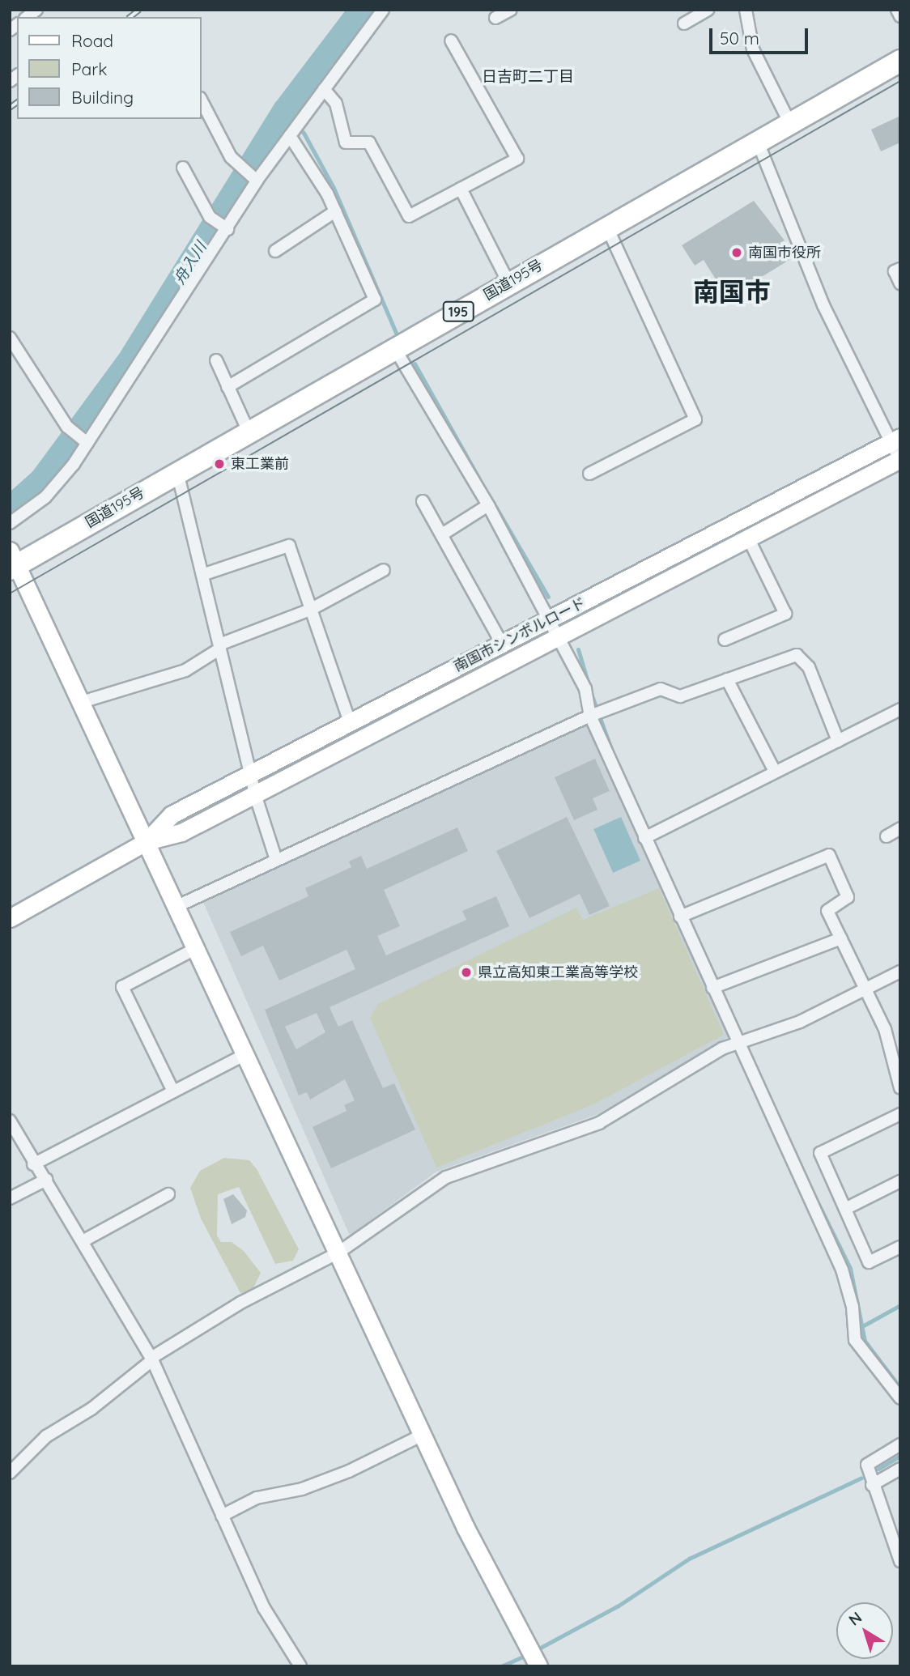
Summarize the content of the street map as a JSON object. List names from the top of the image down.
{
  "streets": {
    "highway": ["国道195号", "195"],
    "street": ["南国市シンボルロード"]
  },
  "districts": ["日吉町二丁目", "南国市"],
  "water": ["舟入川"],
  "places": ["南国市役所", "東工業前", "県立高知東工業高等学校"],
  "legend": ["Road", "Park", "Building"],
  "scale_bar": "50 m",
  "north": "top left"
}
